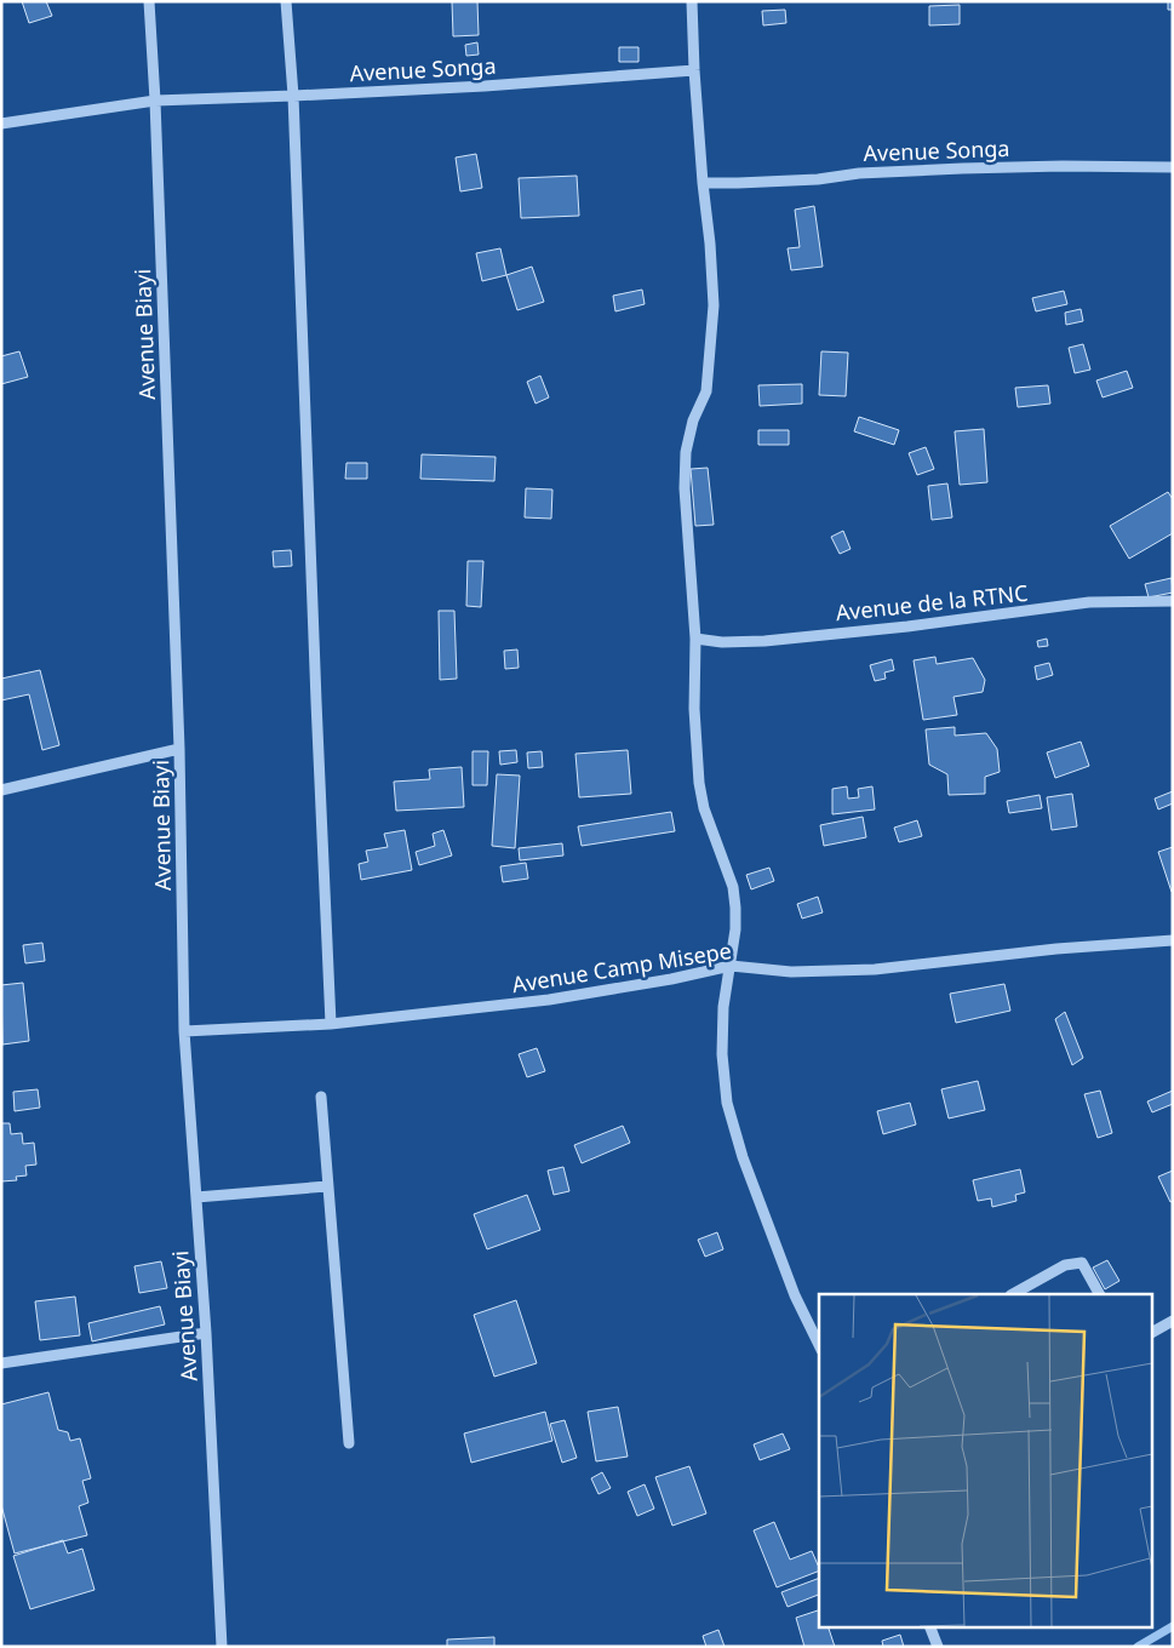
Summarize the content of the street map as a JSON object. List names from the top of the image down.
{
  "streets": {
    "street": [
      "Avenue Songa",
      "Avenue Biayi",
      "Avenue de la RTNC",
      "Avenue Camp Misepe"
    ]
  },
  "crossings": [
    ["Avenue Songa", "Avenue Biayi"],
    ["Avenue Biayi", "Avenue Camp Misepe"]
  ]
}
